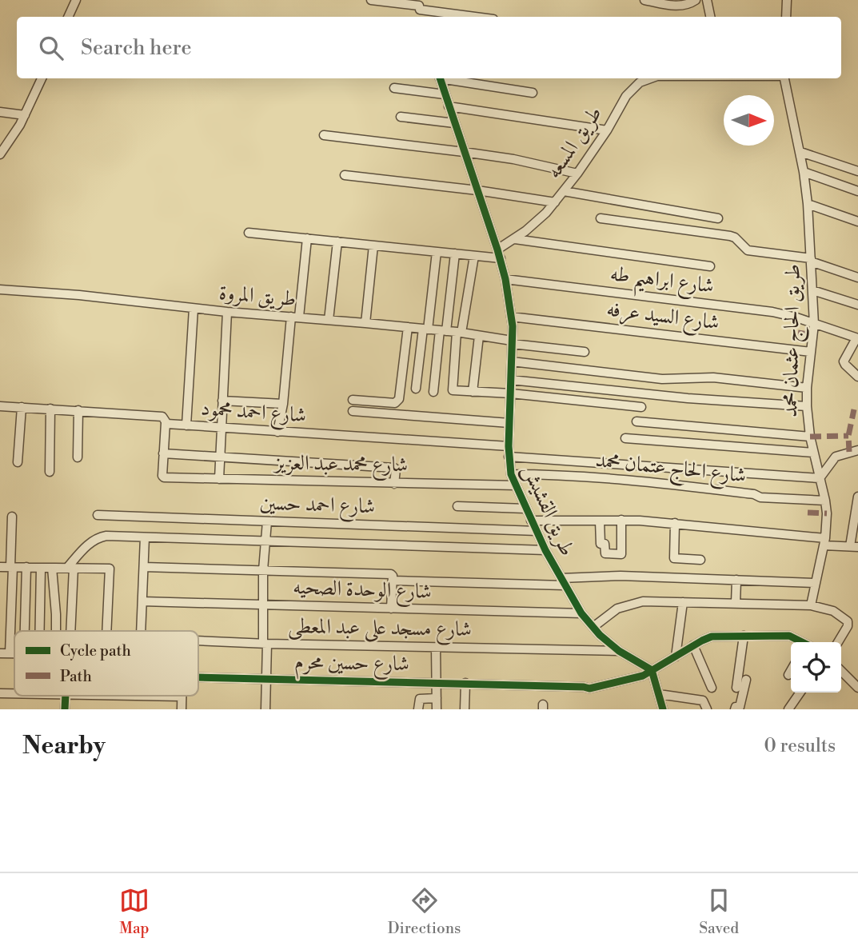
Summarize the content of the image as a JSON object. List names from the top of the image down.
{
  "streets": {
    "street": [
      "طريق المسعه",
      "شارع ابراهيم طه",
      "طريق المروة",
      "شارع السيد عرفه",
      "طريق الحاج عثمان محمد",
      "شارع احمد محمود",
      "شارع محمد عبد العزيز",
      "شارع الحاج عتمان محمد",
      "شارع احمد حسين",
      "طريق القشيش",
      "شارع الوحدة الصحيه",
      "شارع مسجد على عبد المعطى",
      "شارع حسين محرم"
    ]
  },
  "crossings": [
    ["طريق المسعه", "طريق القشيش"],
    ["شارع ابراهيم طه", "طريق الحاج عثمان محمد"],
    ["شارع ابراهيم طه", "طريق القشيش"],
    ["طريق المروة", "طريق القشيش"],
    ["شارع السيد عرفه", "طريق الحاج عثمان محمد"],
    ["شارع السيد عرفه", "طريق القشيش"],
    ["طريق الحاج عثمان محمد", "شارع الحاج عتمان محمد"],
    ["شارع احمد محمود", "طريق القشيش"],
    ["شارع محمد عبد العزيز", "طريق القشيش"],
    ["شارع الحاج عتمان محمد", "طريق القشيش"],
    ["شارع احمد حسين", "طريق القشيش"],
    ["طريق القشيش", "شارع الوحدة الصحيه"],
    ["طريق القشيش", "شارع مسجد على عبد المعطى"],
    ["طريق القشيش", "شارع حسين محرم"]
  ],
  "legend": ["Cycle path", "Path"],
  "north": "right",
  "page": {
    "search": "Search here",
    "heading": ["Nearby", "0 results"],
    "nav": ["Map", "Directions", "Saved"]
  }
}
